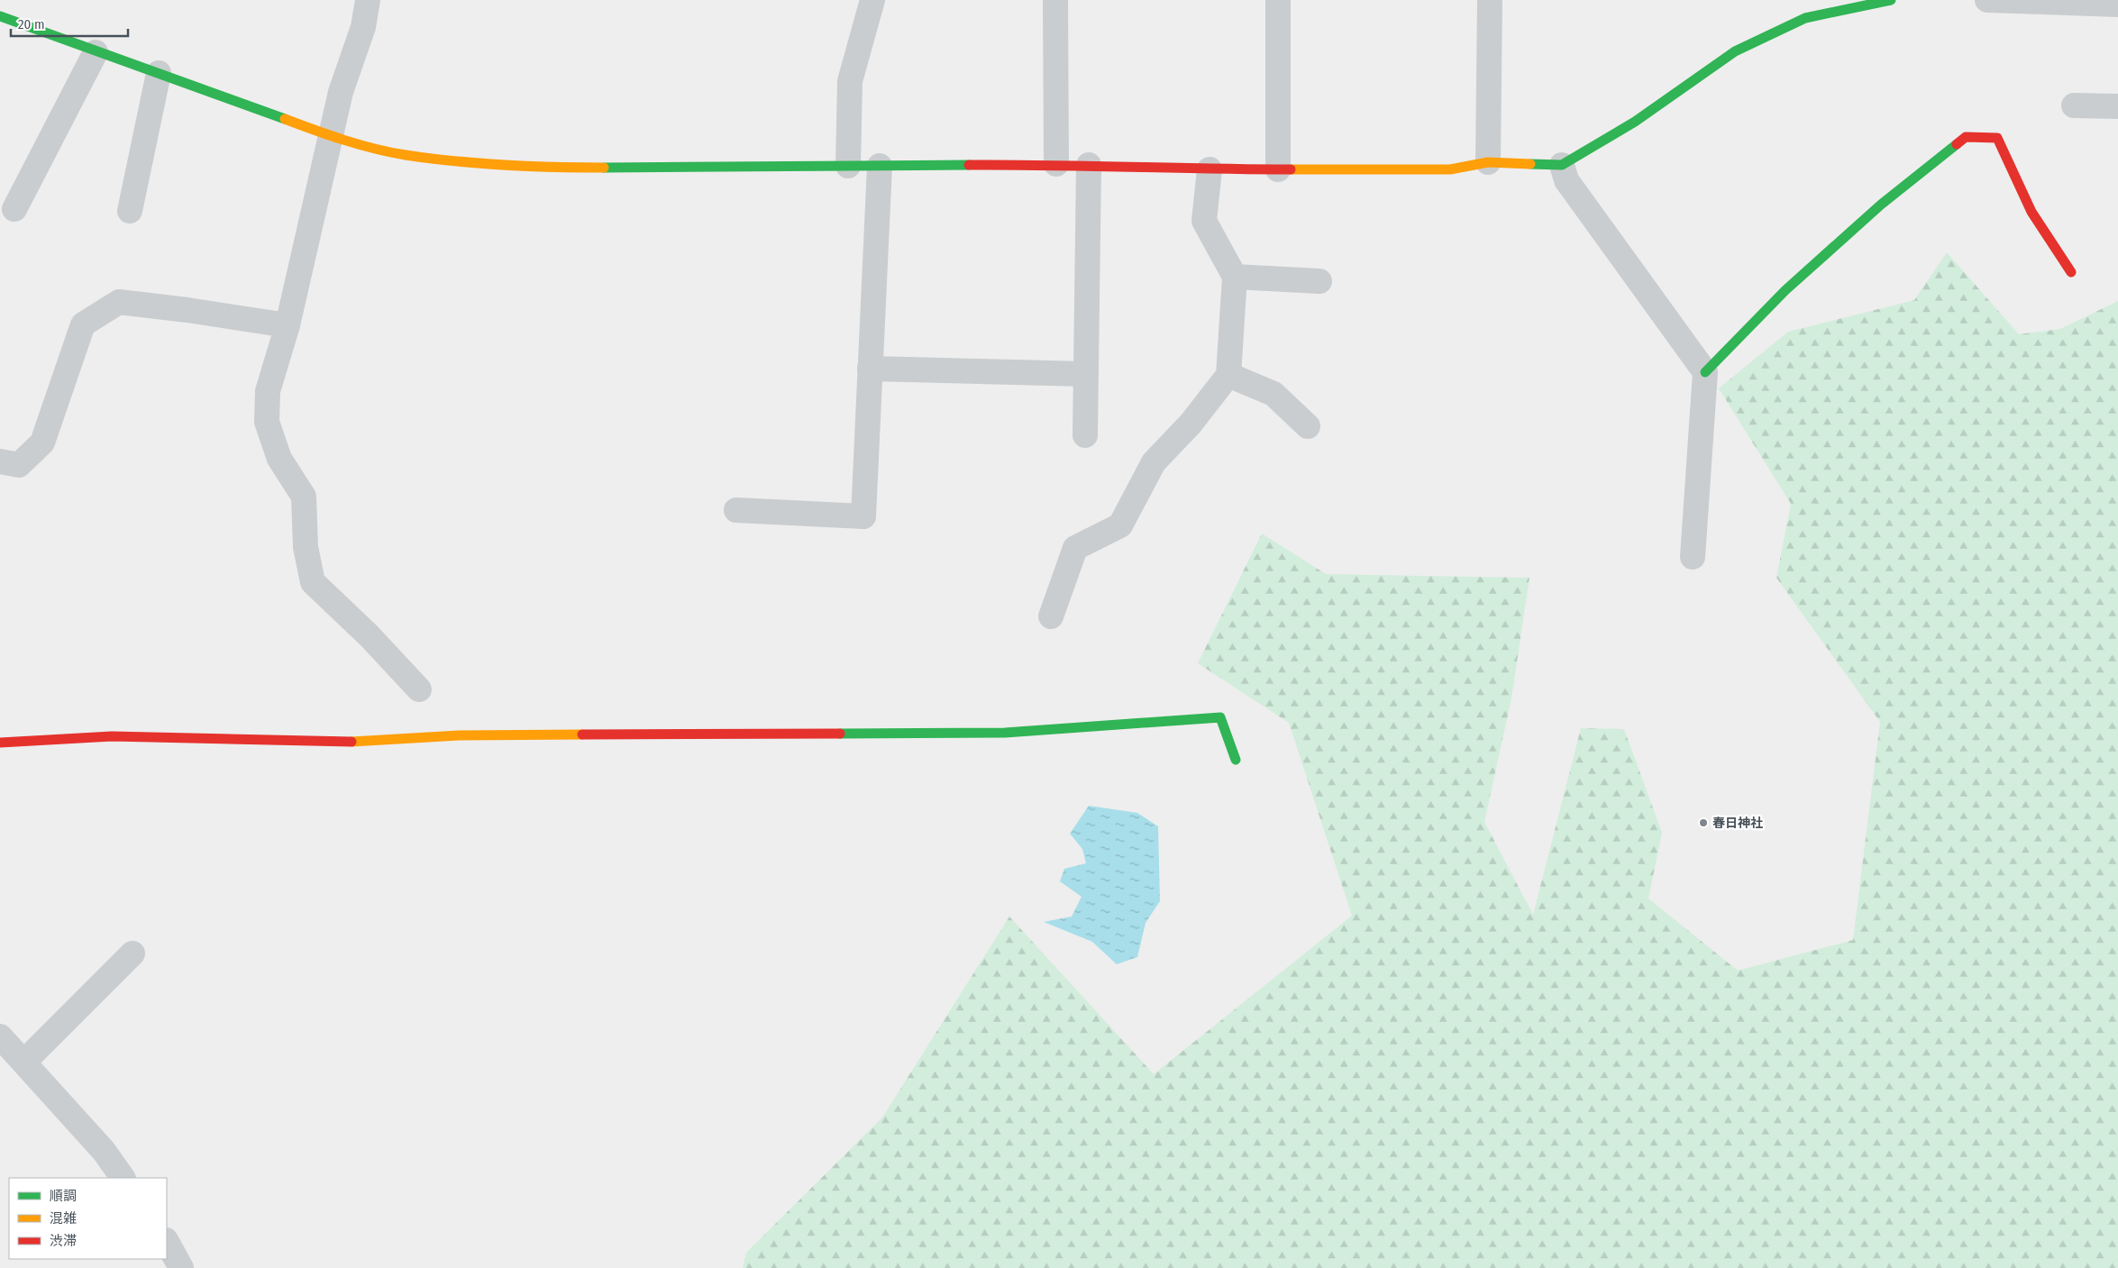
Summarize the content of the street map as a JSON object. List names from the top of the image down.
{
  "places": ["春日神社"],
  "legend": ["順調", "混雑", "渋滞"],
  "scale_bar": "20 m"
}
